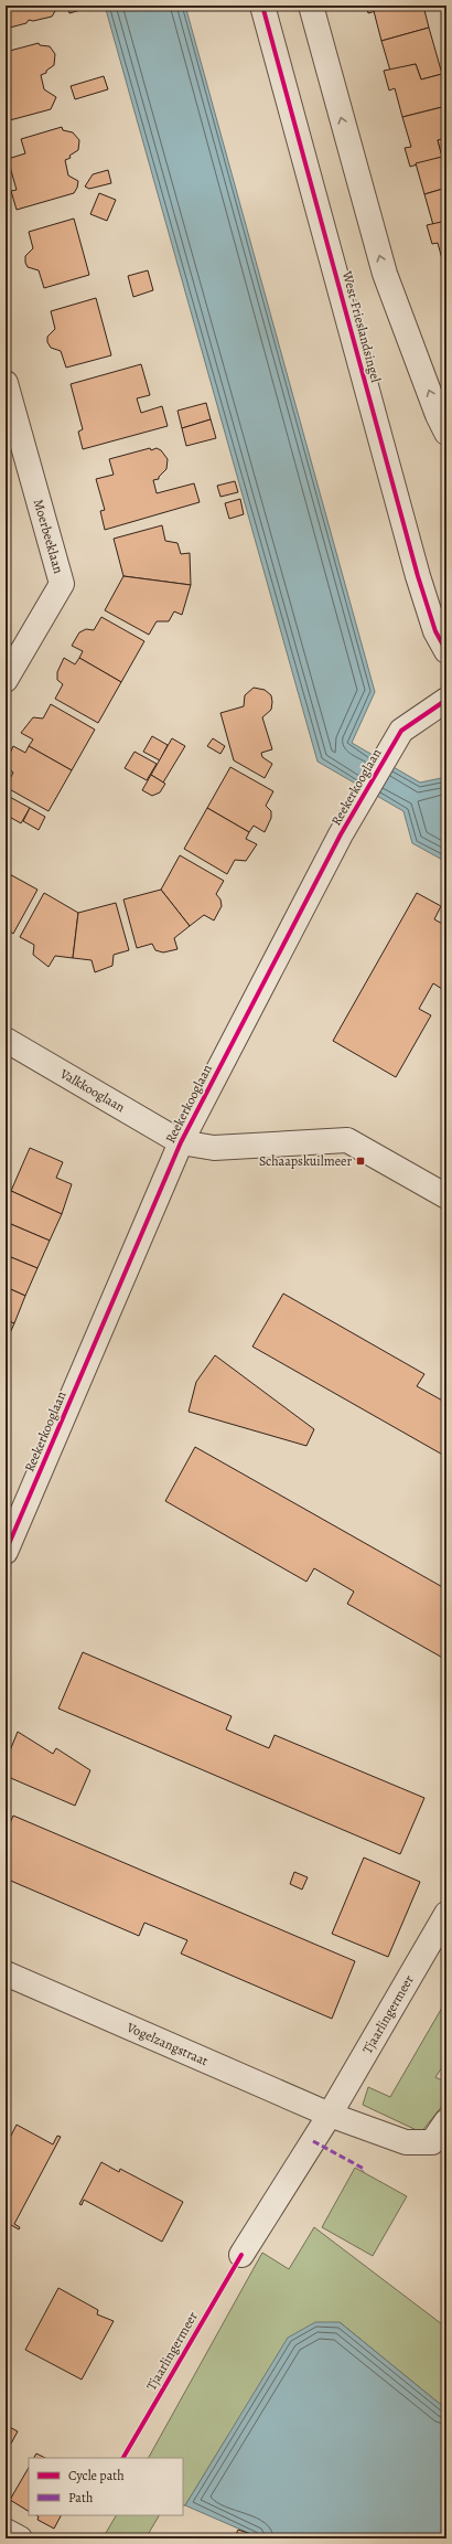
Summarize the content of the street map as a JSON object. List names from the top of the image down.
{
  "streets": {
    "street": [
      "West-Frieslandsingel",
      "Moerbeeklaan",
      "Reekerkooglaan",
      "Valkkooglaan",
      "Tjaarlingermeer",
      "Vogelzangstraat"
    ]
  },
  "crossings": [
    ["Reekerkooglaan", "Valkkooglaan"],
    ["Tjaarlingermeer", "Vogelzangstraat"]
  ],
  "places": {
    "transit": ["Schaapskuilmeer"]
  },
  "legend": ["Cycle path", "Path"]
}
